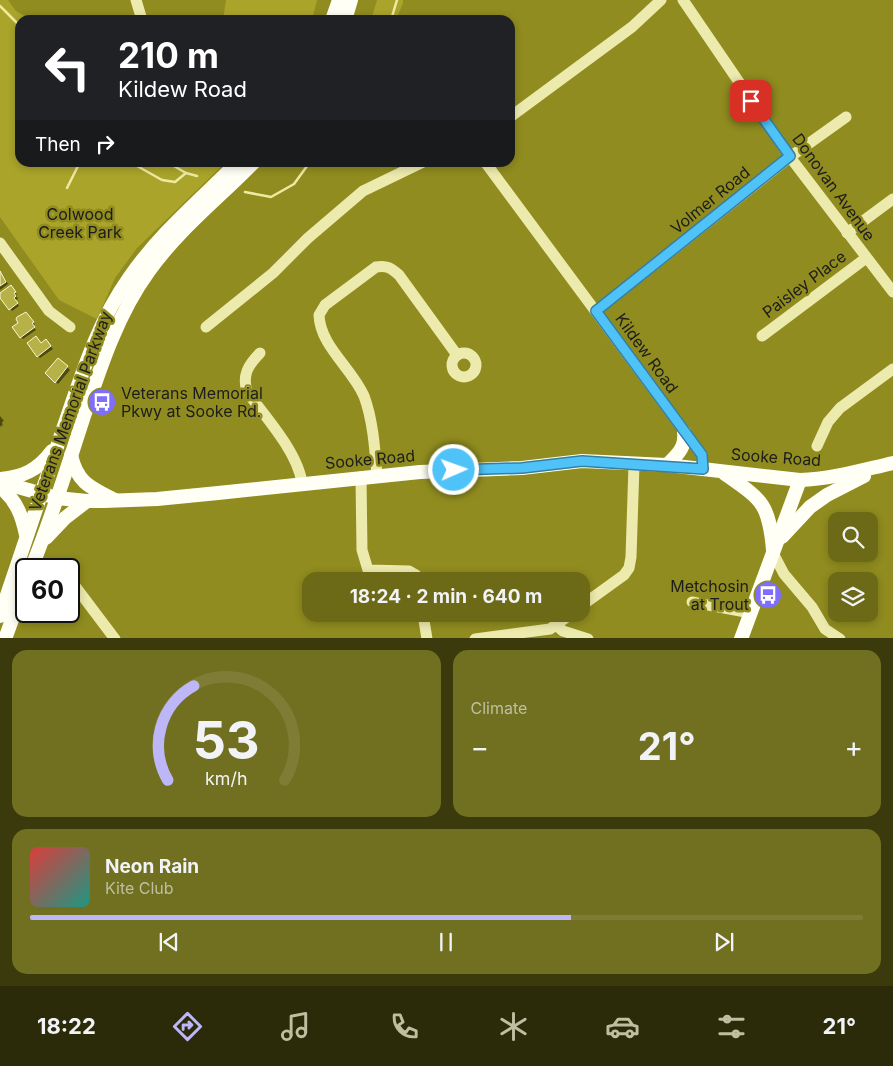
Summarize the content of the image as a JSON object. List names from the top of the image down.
{
  "streets": {
    "main road": ["Veterans Memorial Parkway", "Sooke Road"],
    "street": [
      "Donovan Avenue",
      "Volmer Road",
      "Paisley Place",
      "Kildew Road"
    ]
  },
  "crossings": [
    ["Donovan Avenue", "Volmer Road"],
    ["Donovan Avenue", "Paisley Place"],
    ["Volmer Road", "Kildew Road"],
    ["Kildew Road", "Sooke Road"],
    ["Veterans Memorial Parkway", "Sooke Road"]
  ],
  "parks": ["Colwood Creek Park"],
  "places": {
    "bus stop": ["Veterans Memorial Pkwy at Sooke Rd.", "Metchosin at Trout"]
  },
  "page": {
    "turn": ["210 m", "Kildew Road"],
    "then": "Then",
    "limit": "60",
    "trip": "18:24 · 2 min · 640 m",
    "tile": "Climate",
    "heat": ["−", "21°", "+"],
    "song": ["Neon Rain", "Kite Club"],
    "tabs": ["18:22", "21°"],
    "gauge": ["53", "km/h"]
  }
}
